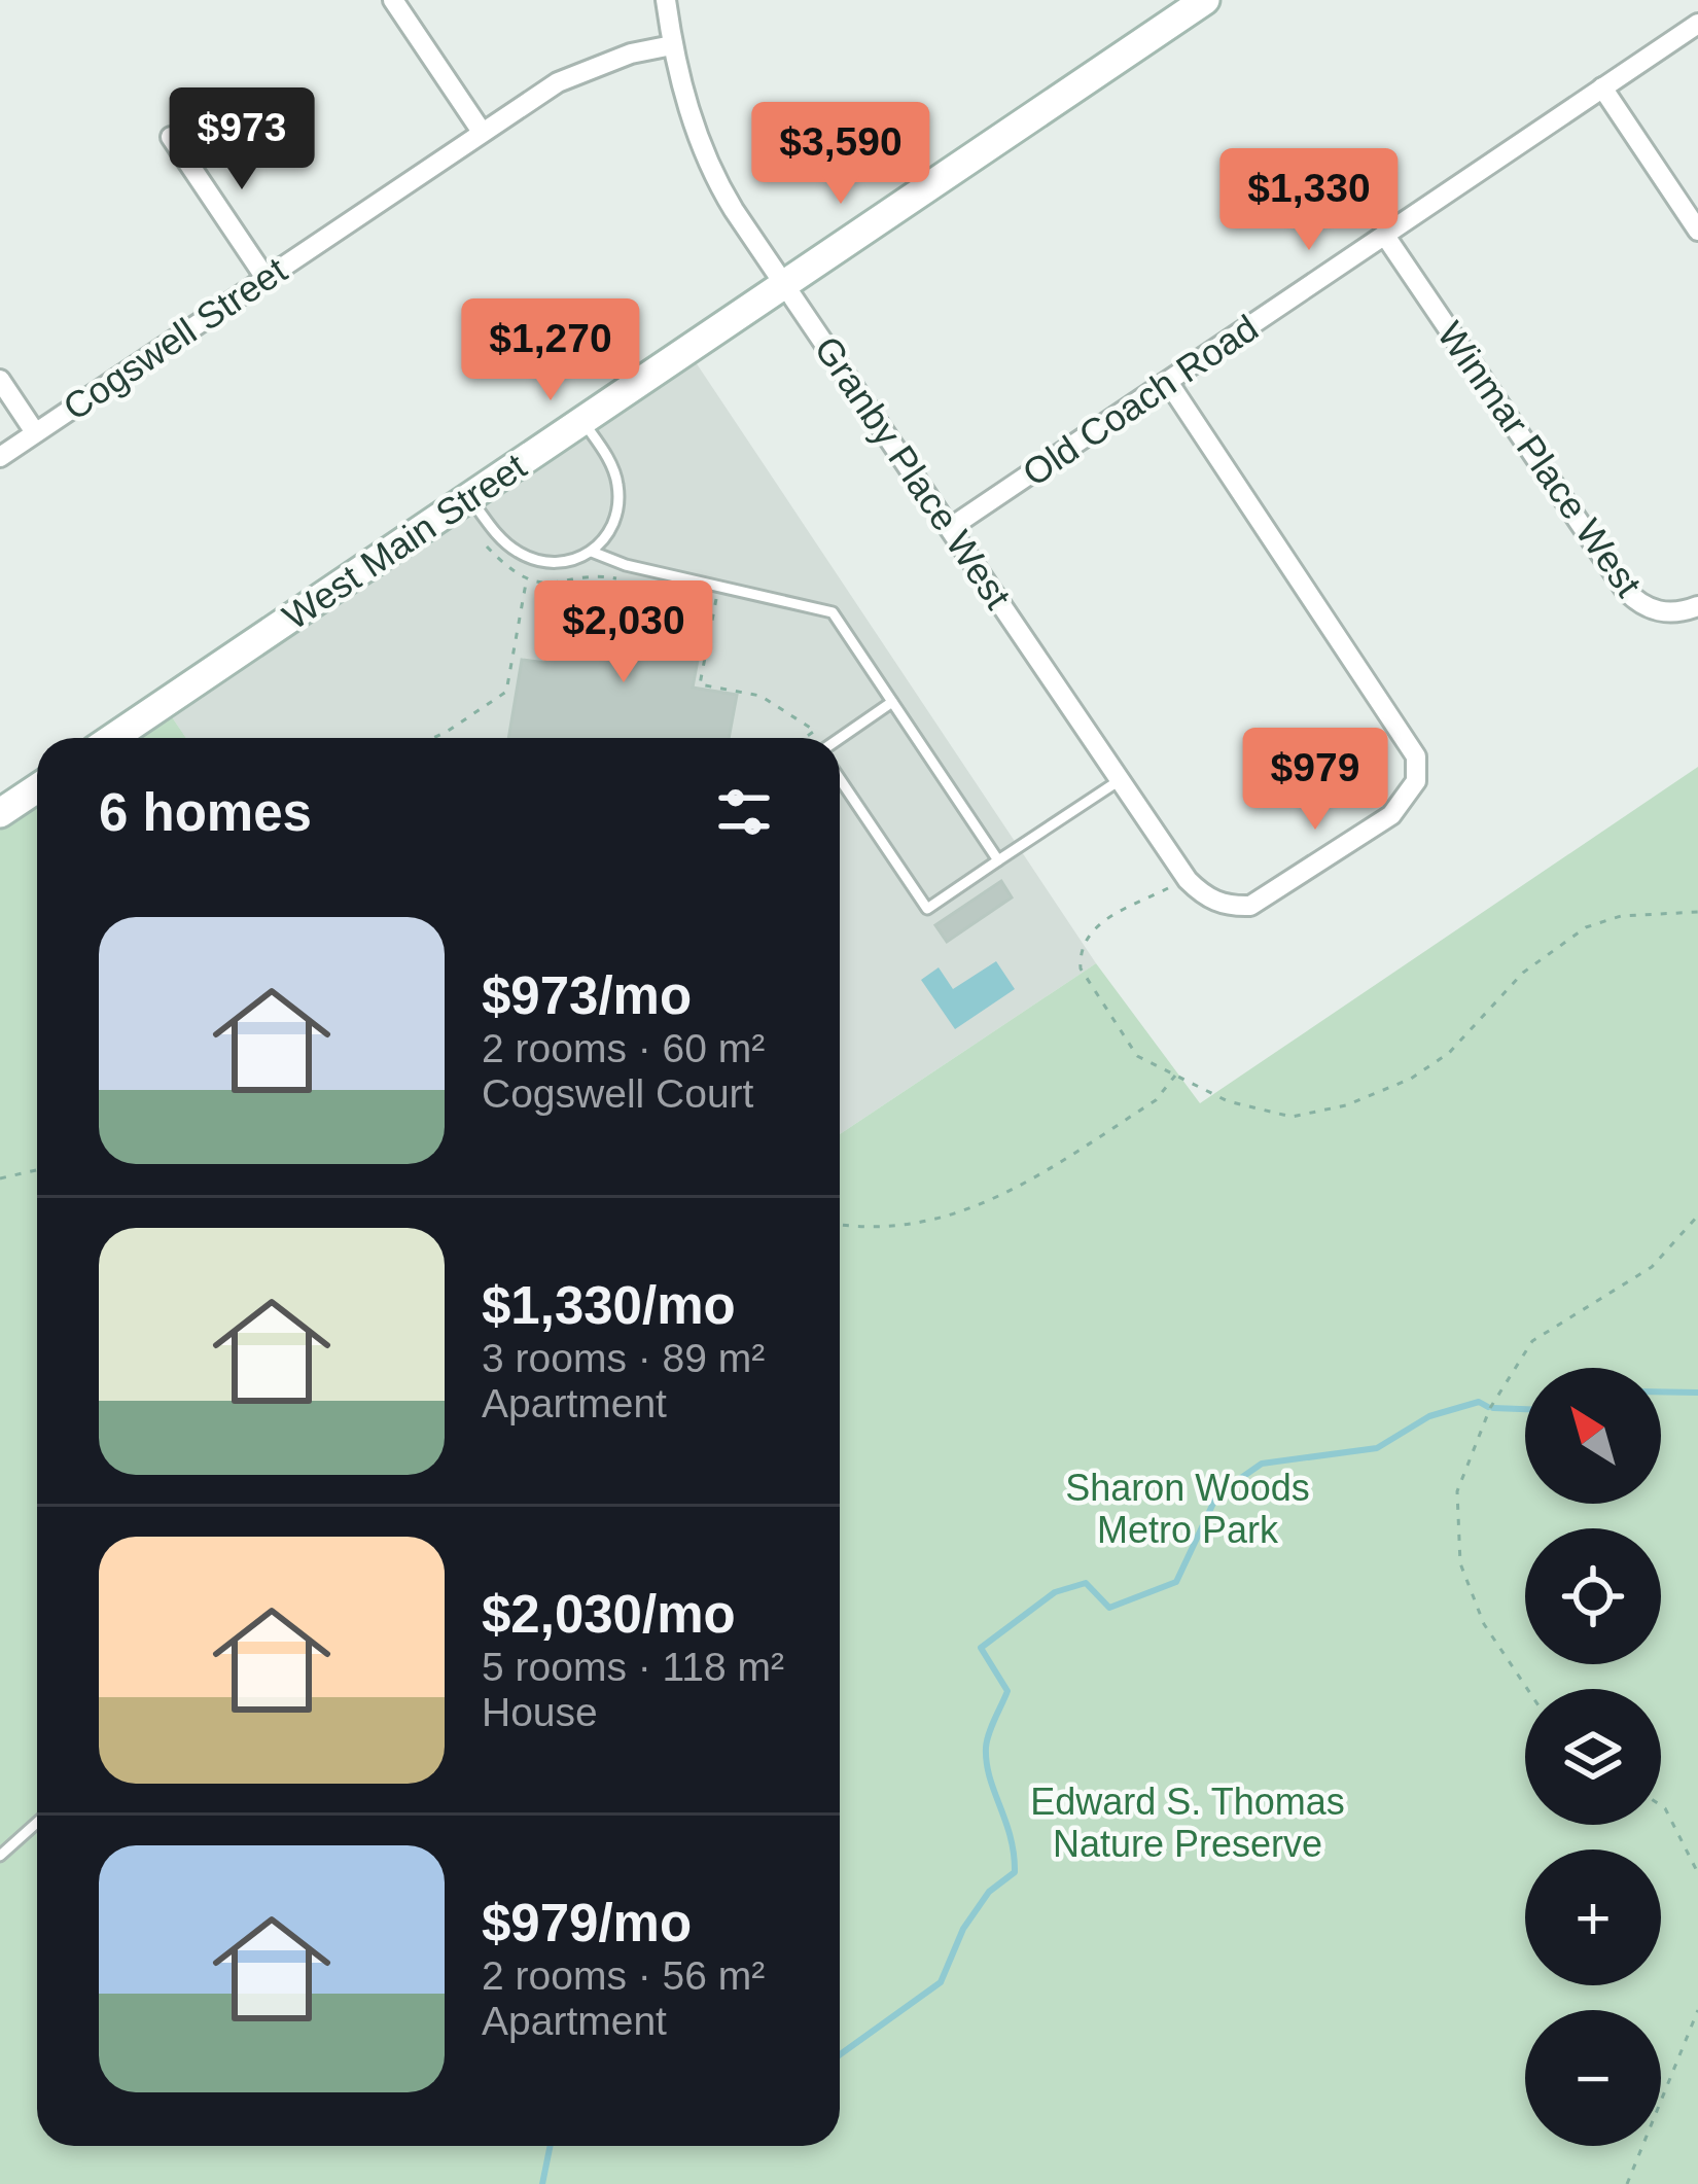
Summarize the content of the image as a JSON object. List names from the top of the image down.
{
  "streets": {
    "main road": ["West Main Street"],
    "street": [
      "Cogswell Street",
      "Old Coach Road",
      "Winmar Place West",
      "Granby Place West"
    ]
  },
  "crossings": [
    ["Cogswell Street", "Granby Place West"],
    ["Old Coach Road", "Winmar Place West"],
    ["Old Coach Road", "Granby Place West"],
    ["Granby Place West", "West Main Street"]
  ],
  "parks": ["Sharon Woods Metro Park", "Edward S. Thomas Nature Preserve"],
  "north": "top left",
  "page": {
    "price": [
      "$973",
      "$3,590",
      "$1,330",
      "$1,270",
      "$2,030",
      "$979"
    ],
    "heading": "6 homes",
    "list": [
      {
        "name": "$973/mo",
        "note": "2 rooms · 60 m² · Cogswell Court"
      },
      {
        "name": "$1,330/mo",
        "note": "3 rooms · 89 m² · Apartment"
      },
      {
        "name": "$2,030/mo",
        "note": "5 rooms · 118 m² · House"
      },
      {
        "name": "$979/mo",
        "note": "2 rooms · 56 m² · Apartment"
      }
    ],
    "map_buttons": ["+", "−"]
  }
}
